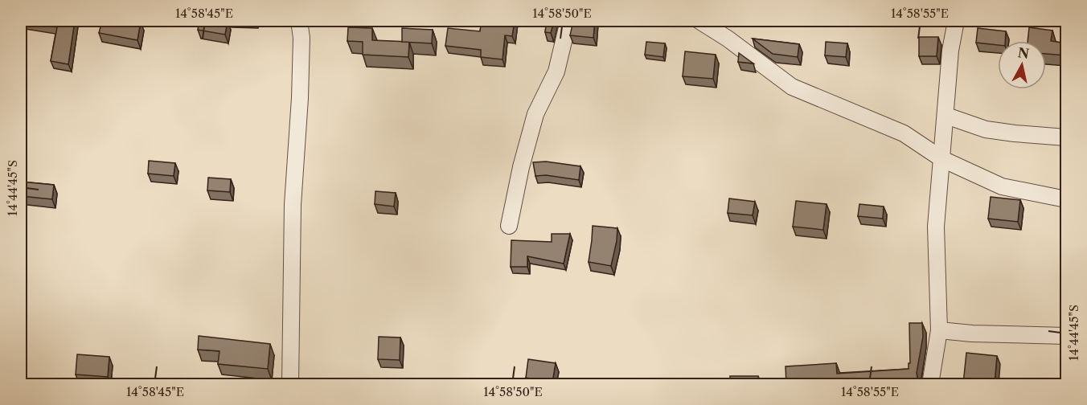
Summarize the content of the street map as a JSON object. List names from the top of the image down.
{
  "north": "top",
  "coordinates": [
    "14°58'45\"E",
    "14°58'50\"E",
    "14°58'55\"E",
    "14°44'45\"S"
  ]
}
